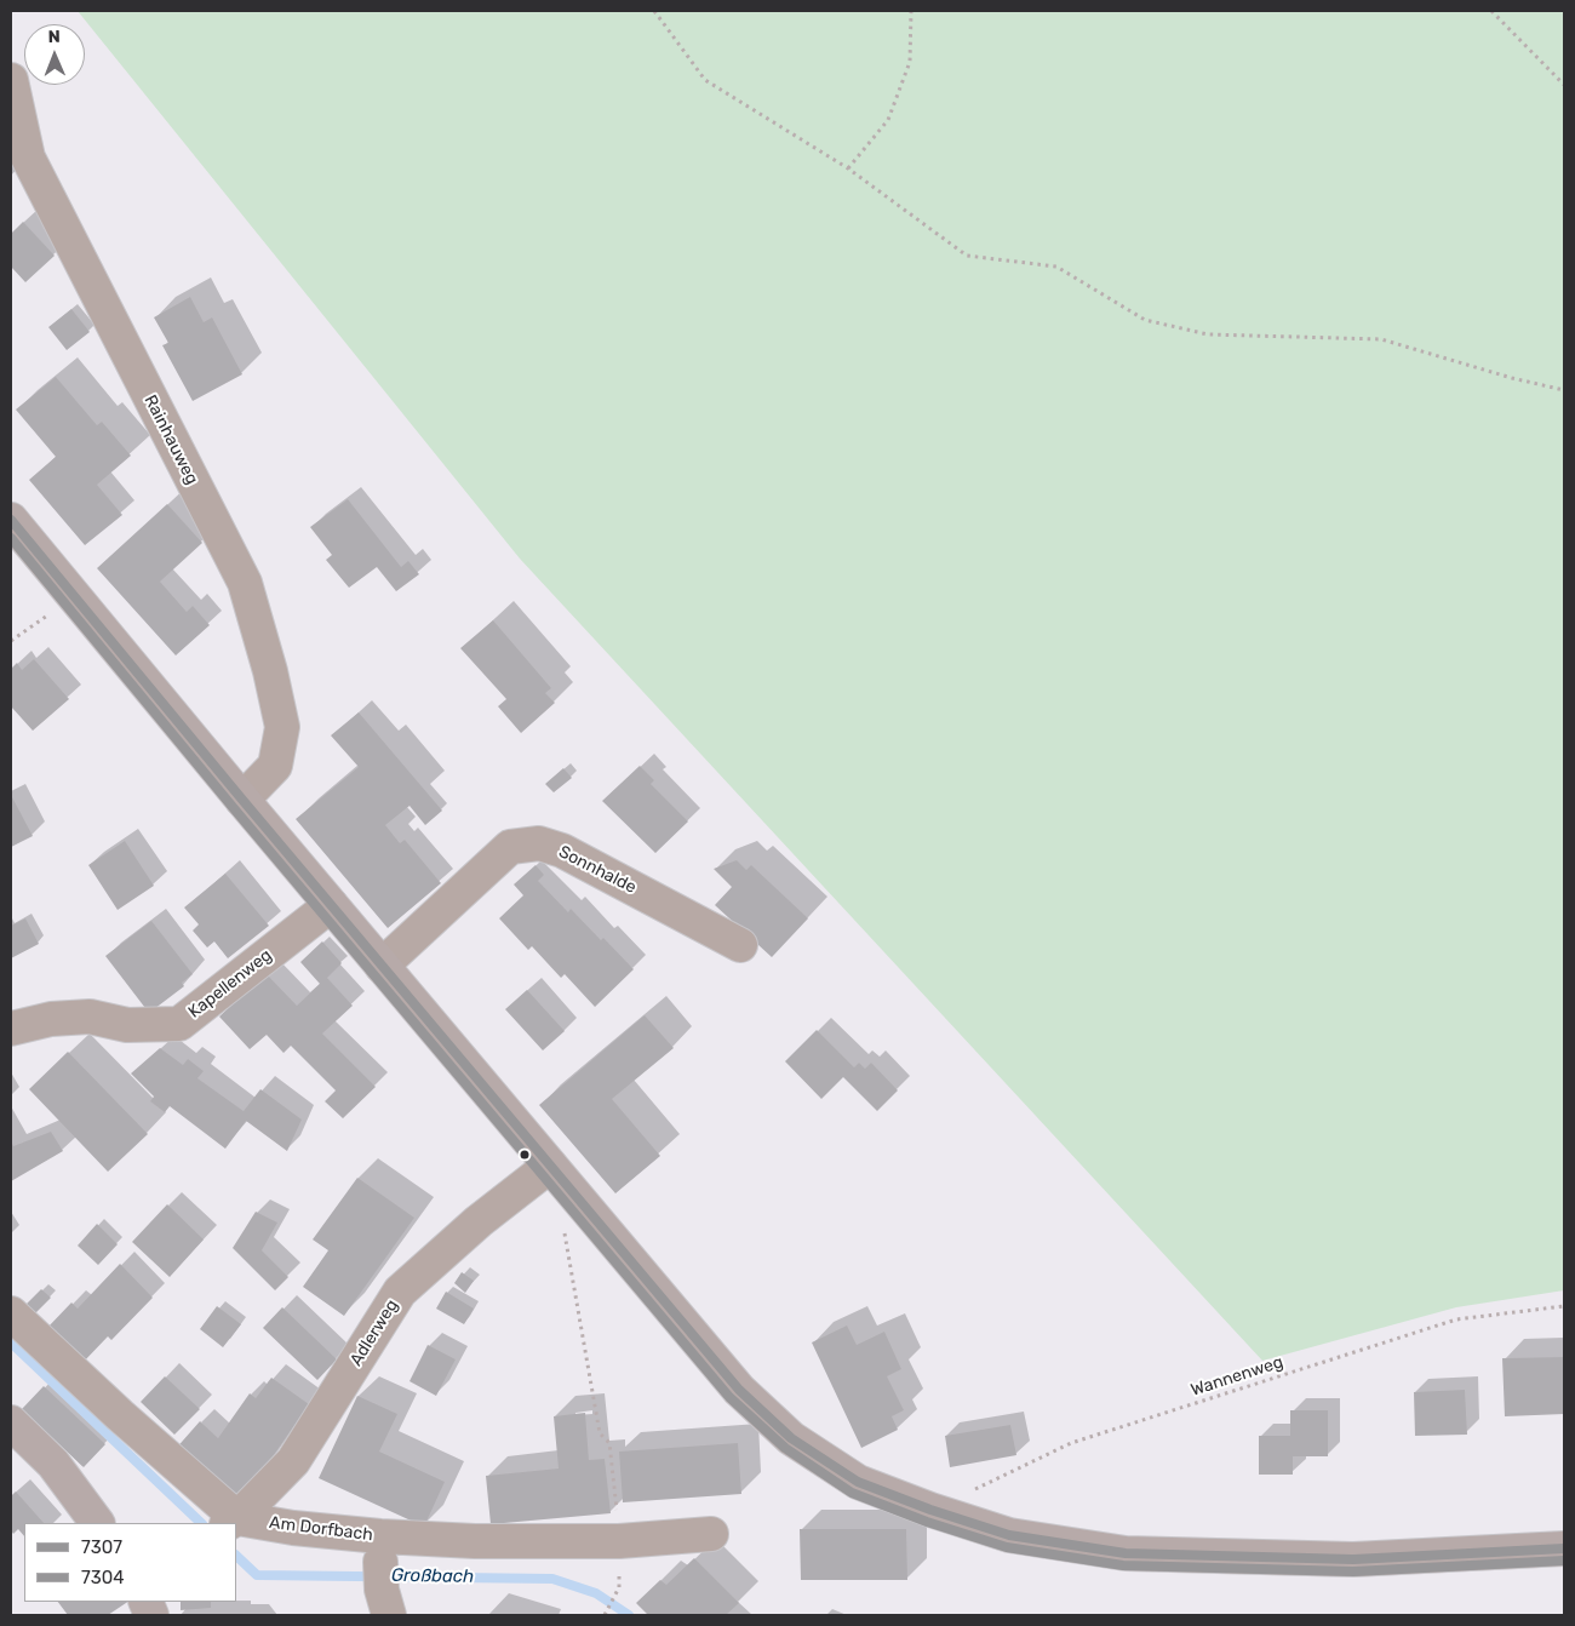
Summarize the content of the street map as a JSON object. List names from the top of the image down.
{
  "streets": {
    "street": [
      "Rainhauweg",
      "Sonnhalde",
      "Kapellenweg",
      "Adlerweg",
      "Am Dorfbach"
    ],
    "path": ["Wannenweg"]
  },
  "crossings": [
    ["Adlerweg", "Am Dorfbach"]
  ],
  "water": ["Großbach"],
  "lines": ["transit line 7307", "transit line 7304"],
  "legend": ["7307", "7304"],
  "north": "top"
}
